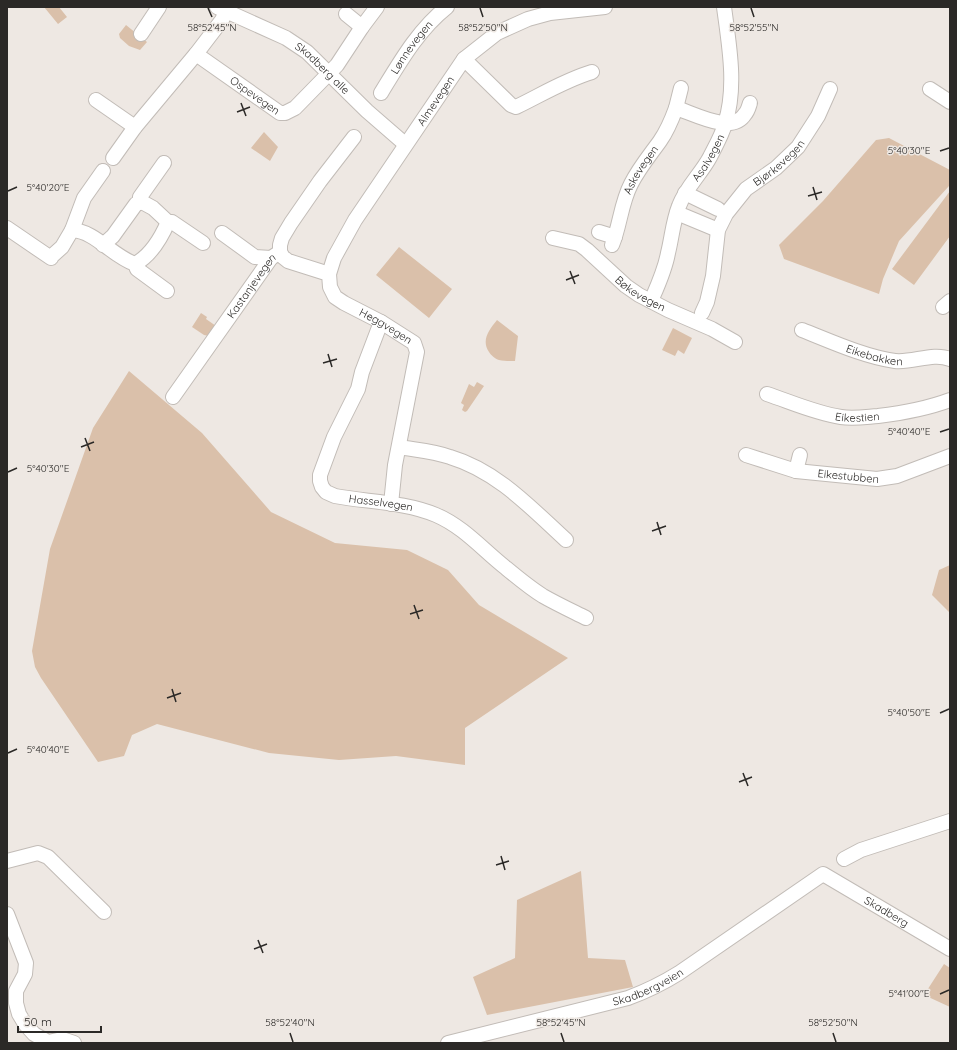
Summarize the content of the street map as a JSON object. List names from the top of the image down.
{
  "streets": {
    "street": [
      "Lønnevegen",
      "Skadberg alle",
      "Ospevegen",
      "Almevegen",
      "Asalvegen",
      "Bjørkevegen",
      "Askevegen",
      "Kastanjevegen",
      "Bøkevegen",
      "Heggvegen",
      "Eikebakken",
      "Eikestien",
      "Eikestubben",
      "Hasselvegen",
      "Skadberg",
      "Skadbergveien"
    ]
  },
  "crossings": [
    ["Skadberg alle", "Ospevegen"],
    ["Skadberg alle", "Almevegen"],
    ["Almevegen", "Heggvegen"],
    ["Asalvegen", "Bøkevegen"],
    ["Heggvegen", "Hasselvegen"],
    ["Skadberg", "Skadbergveien"]
  ],
  "scale_bar": "50 m",
  "coordinates": [
    "58°52'45\"N",
    "58°52'50\"N",
    "58°52'55\"N",
    "5°40'30\"E",
    "5°40'20\"E",
    "5°40'40\"E",
    "5°40'50\"E",
    "5°41'00\"E",
    "58°52'40\"N"
  ]
}
